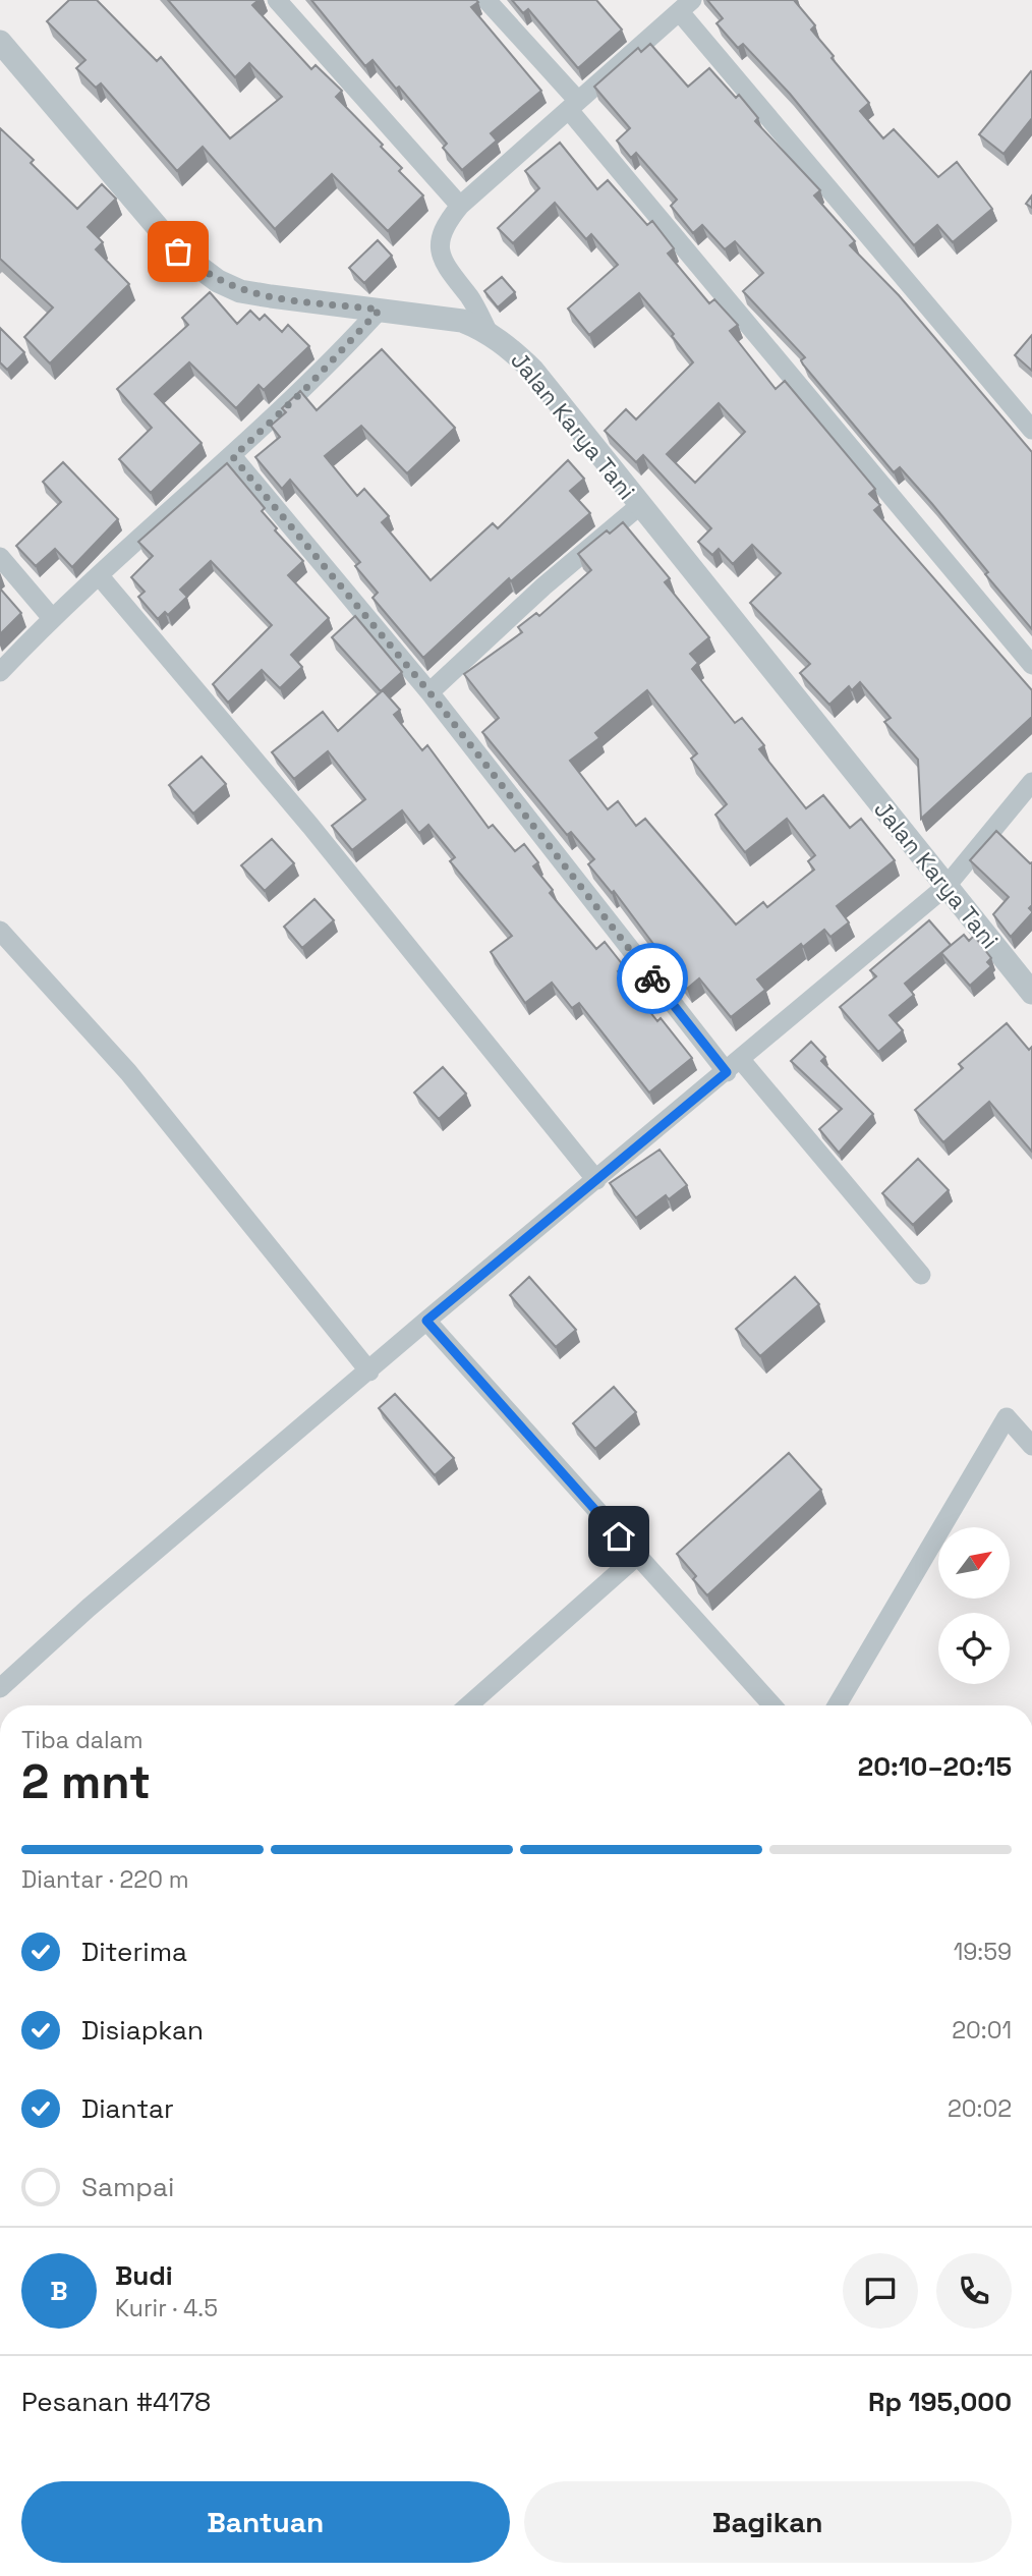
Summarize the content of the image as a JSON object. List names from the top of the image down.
{
  "streets": {
    "street": ["Jalan Karya Tani"]
  },
  "north": "top right",
  "page": {
    "heading": ["2 mnt", "Tiba dalam", "20:10–20:15"],
    "panel": [
      "Budi",
      "Kurir · 4.5",
      "Pesanan #4178",
      "Rp 195,000"
    ],
    "bar": "Diantar · 220 m",
    "list": [
      ["Diterima", "19:59"],
      ["Disiapkan", "20:01"],
      ["Diantar", "20:02"],
      "Sampai"
    ],
    "round": "B",
    "buttons": ["Bantuan", "Bagikan"]
  }
}
